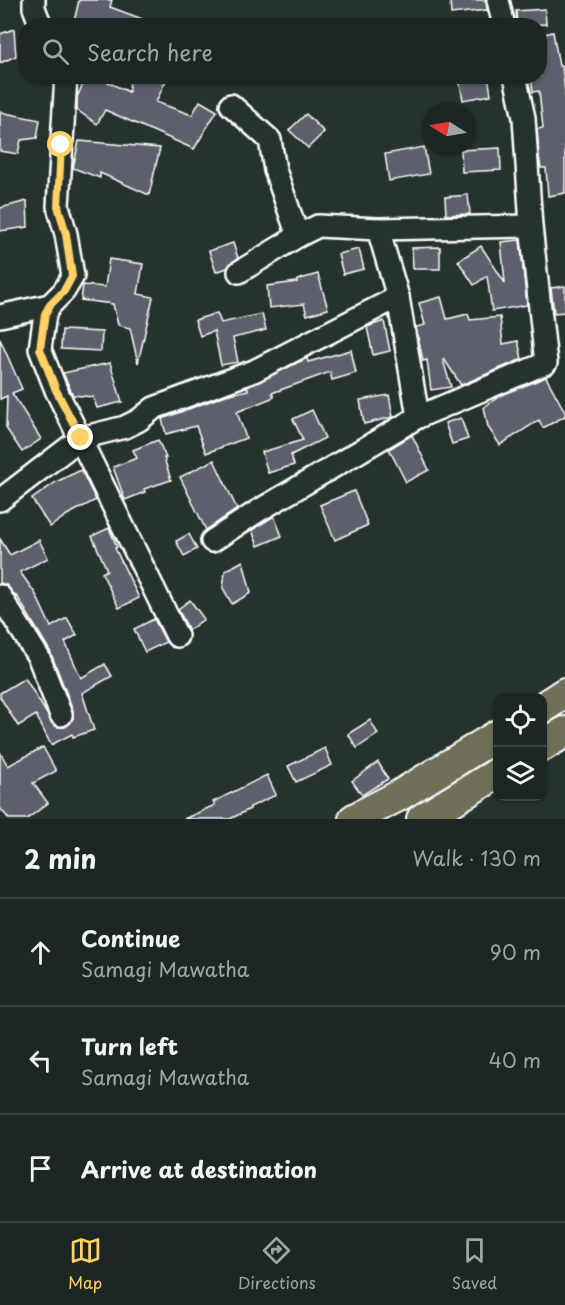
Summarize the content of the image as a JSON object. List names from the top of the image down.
{
  "north": "left",
  "page": {
    "search": "Search here",
    "heading": ["2 min", "Walk · 130 m"],
    "list": [
      ["Continue", "Samagi Mawatha", "90 m"],
      ["Turn left", "Samagi Mawatha", "40 m"],
      "Arrive at destination"
    ],
    "nav": ["Map", "Directions", "Saved"]
  }
}
